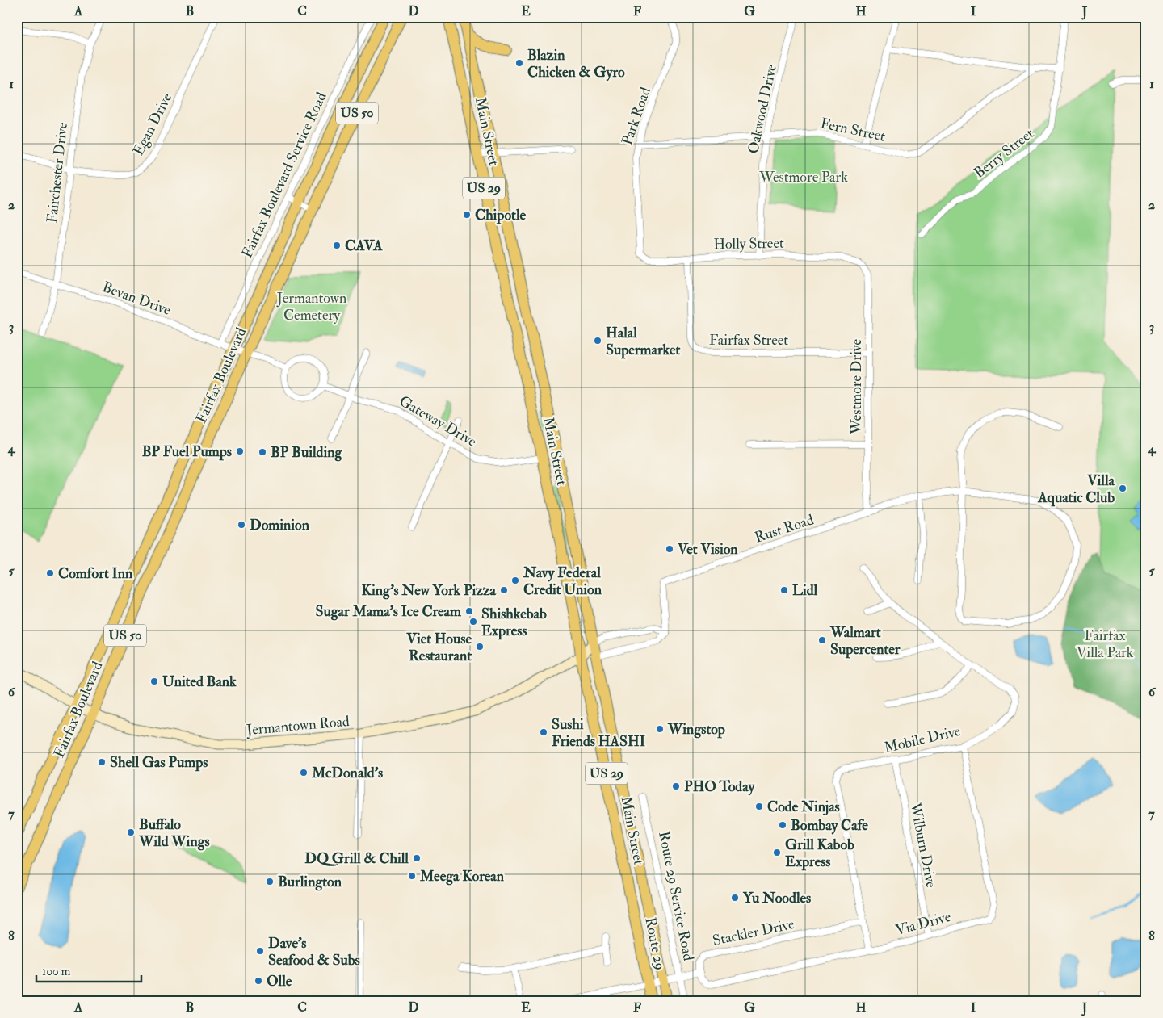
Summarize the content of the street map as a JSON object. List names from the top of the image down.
{
  "streets": {
    "main road": [
      "US 50",
      "Main Street",
      "US 29",
      "Fairfax Boulevard",
      "Jermantown Road",
      "Route 29"
    ],
    "street": [
      "Oakwood Drive",
      "Park Road",
      "Egan Drive",
      "Fern Street",
      "Berry Street",
      "Fairchester Drive",
      "Fairfax Boulevard Service Road",
      "Holly Street",
      "Bevan Drive",
      "Fairfax Street",
      "Westmore Drive",
      "Gateway Drive",
      "Rust Road",
      "Mobile Drive",
      "Wilburn Drive",
      "Route 29 Service Road",
      "Via Drive",
      "Stackler Drive"
    ]
  },
  "crossings": [
    ["Oakwood Drive", "Fern Street"],
    ["Oakwood Drive", "Holly Street"],
    ["Park Road", "Fern Street"],
    ["Park Road", "Holly Street"],
    ["Egan Drive", "Fairchester Drive"],
    ["Main Street", "Gateway Drive"],
    ["Main Street", "Jermantown Road"],
    ["Main Street", "Route 29"],
    ["Fairchester Drive", "Bevan Drive"],
    ["Fairfax Boulevard Service Road", "Bevan Drive"],
    ["Holly Street", "Fairfax Street"],
    ["Holly Street", "Westmore Drive"],
    ["Bevan Drive", "Fairfax Boulevard"],
    ["Fairfax Street", "Westmore Drive"],
    ["Fairfax Boulevard", "Jermantown Road"],
    ["Westmore Drive", "Rust Road"],
    ["Mobile Drive", "Wilburn Drive"],
    ["Mobile Drive", "Via Drive"],
    ["Mobile Drive", "Stackler Drive"],
    ["Wilburn Drive", "Via Drive"],
    ["Via Drive", "Stackler Drive"]
  ],
  "parks": ["Westmore Park", "Jermantown Cemetery", "Fairfax Villa Park"],
  "places": [
    "Blazin Chicken & Gyro",
    "Chipotle",
    "CAVA",
    "Halal Supermarket",
    "BP Fuel Pumps",
    "BP Building",
    "Villa Aquatic Club",
    "Dominion",
    "Vet Vision",
    "Comfort Inn",
    "Navy Federal Credit Union",
    "King's New York Pizza",
    "Lidl",
    "Sugar Mama's Ice Cream",
    "Shishkebab Express",
    "Walmart Supercenter",
    "Viet House Restaurant",
    "United Bank",
    "Wingstop",
    "Sushi Friends HASHI",
    "Shell Gas Pumps",
    "McDonald's",
    "PHO Today",
    "Code Ninjas",
    "Bombay Cafe",
    "Buffalo Wild Wings",
    "Grill Kabob Express",
    "DQ Grill & Chill",
    "Meega Korean",
    "Burlington",
    "Yu Noodles",
    "Dave's Seafood & Subs",
    "Olle"
  ],
  "scale_bar": "100 m",
  "grid": {
    "columns": [
      "A",
      "B",
      "C",
      "D",
      "E",
      "F",
      "G",
      "H",
      "I",
      "J"
    ],
    "rows": [
      "1",
      "2",
      "3",
      "4",
      "5",
      "6",
      "7",
      "8"
    ]
  }
}
